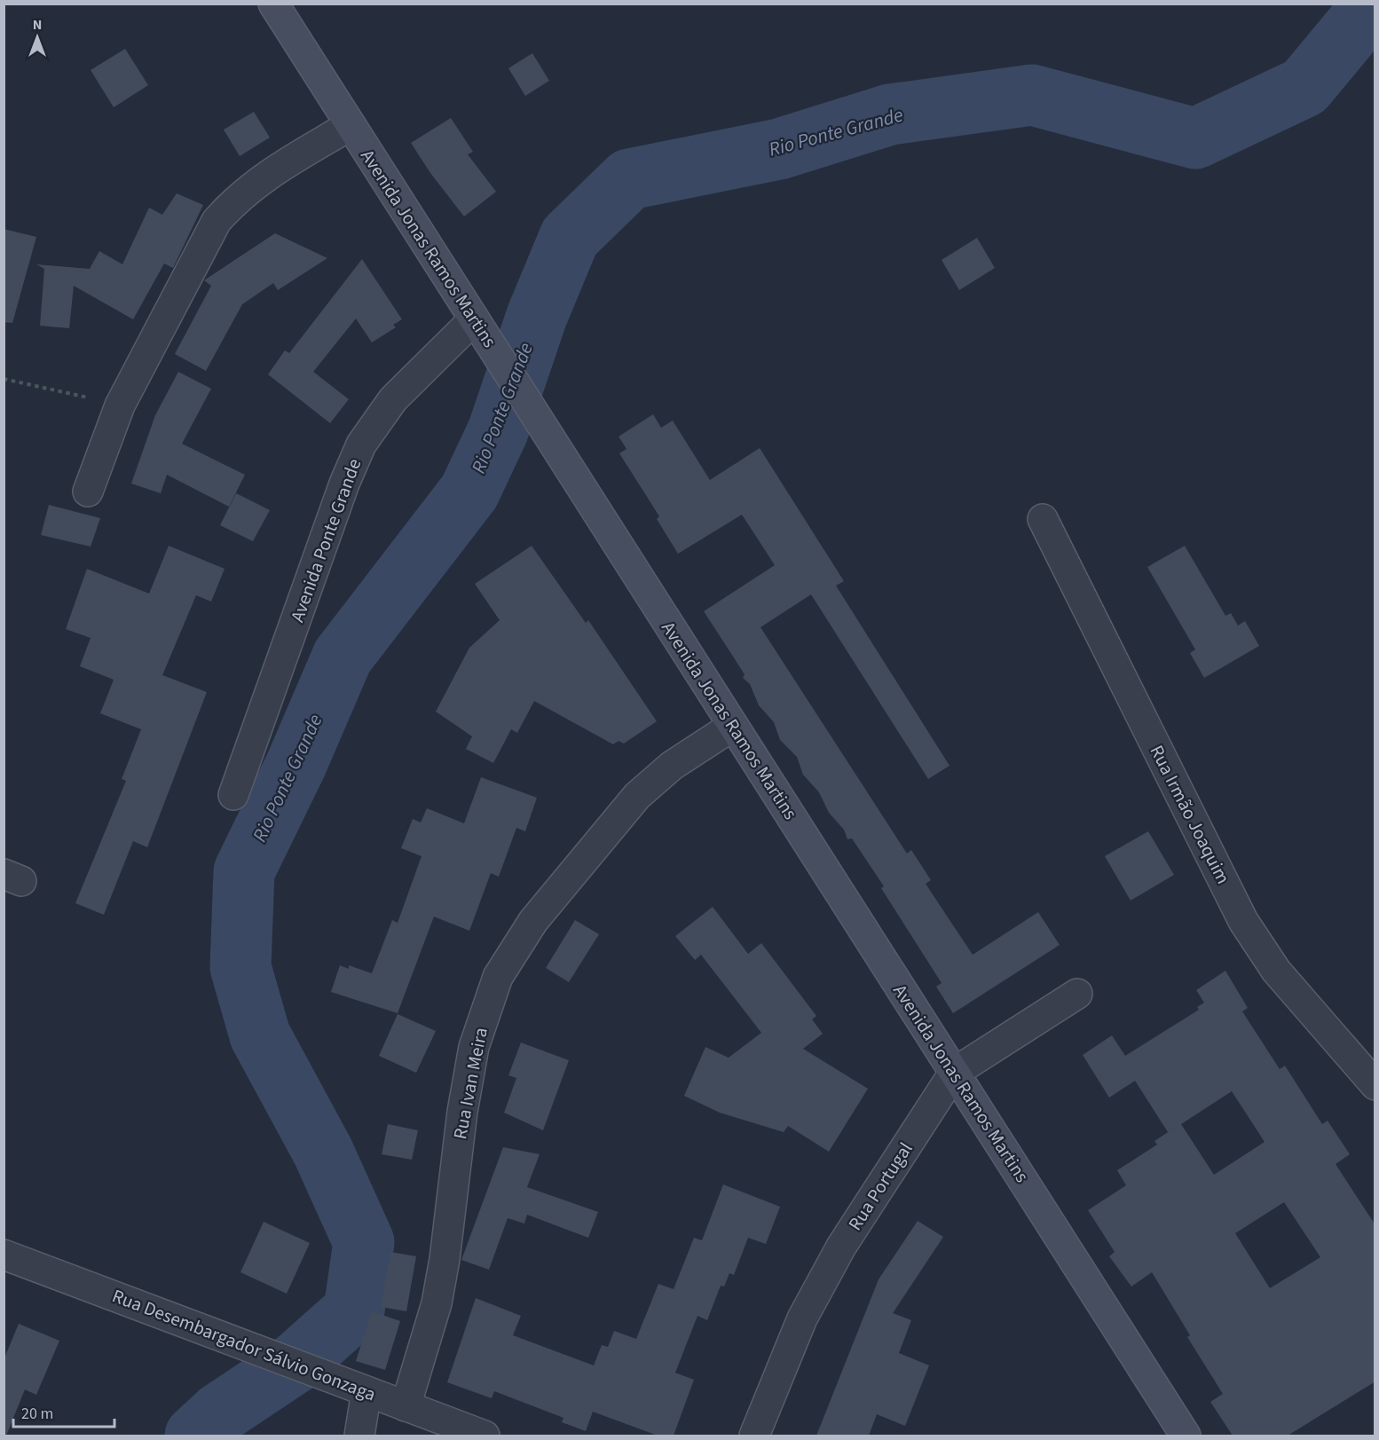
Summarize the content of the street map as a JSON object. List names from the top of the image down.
{
  "streets": {
    "main road": ["Avenida Jonas Ramos Martins"],
    "street": [
      "Avenida Ponte Grande",
      "Rua Irmão Joaquim",
      "Rua Ivan Meira",
      "Rua Portugal",
      "Rua Desembargador Sálvio Gonzaga"
    ]
  },
  "crossings": [
    ["Avenida Jonas Ramos Martins", "Avenida Ponte Grande"],
    ["Avenida Jonas Ramos Martins", "Rua Ivan Meira"],
    ["Avenida Jonas Ramos Martins", "Rua Portugal"],
    ["Rua Ivan Meira", "Rua Desembargador Sálvio Gonzaga"]
  ],
  "water": ["Rio Ponte Grande"],
  "scale_bar": "20 m",
  "north": "top"
}
